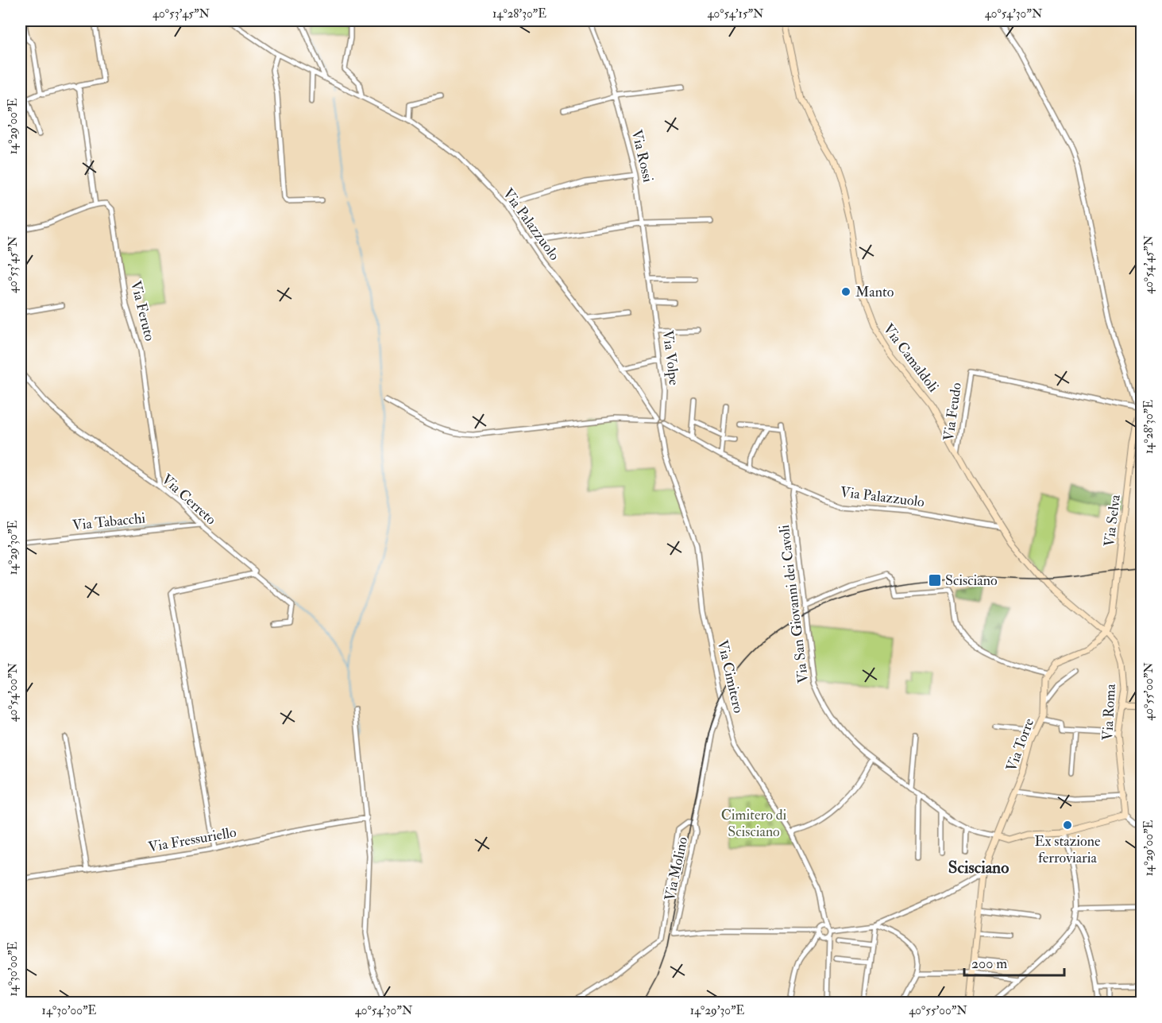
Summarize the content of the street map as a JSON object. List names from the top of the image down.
{
  "streets": {
    "street": [
      "Via Rossi",
      "Via Palazzuolo",
      "Via Feruto",
      "Via Volpe",
      "Via Camaldoli",
      "Via Feudo",
      "Via Cerreto",
      "Via Selva",
      "Via Tabacchi",
      "Via San Giovanni dei Cavoli",
      "Via Cimitero",
      "Via Roma",
      "Via Torre",
      "Via Fressuriello",
      "Via Molino"
    ]
  },
  "crossings": [
    ["Via Rossi", "Via Volpe"],
    ["Via Palazzuolo", "Via Volpe"],
    ["Via Palazzuolo", "Via Camaldoli"],
    ["Via Palazzuolo", "Via San Giovanni dei Cavoli"],
    ["Via Palazzuolo", "Via Cimitero"],
    ["Via Feruto", "Via Cerreto"],
    ["Via Volpe", "Via Cimitero"],
    ["Via Camaldoli", "Via Feudo"],
    ["Via Camaldoli", "Via Selva"],
    ["Via Camaldoli", "Via Roma"],
    ["Via Feudo", "Via Selva"],
    ["Via Cerreto", "Via Tabacchi"],
    ["Via Selva", "Via Roma"],
    ["Via San Giovanni dei Cavoli", "Via Torre"]
  ],
  "districts": ["Scisciano"],
  "parks": ["Cimitero di Scisciano"],
  "places": {
    "other": ["Manto", "Ex stazione ferroviaria"],
    "transit": ["Scisciano"]
  },
  "scale_bar": "200 m",
  "coordinates": [
    "40°53'45\"N",
    "14°28'30\"E",
    "40°54'15\"N",
    "40°54'30\"N",
    "14°29'00\"E",
    "40°54'45\"N",
    "14°29'30\"E",
    "40°55'00\"N",
    "40°54'00\"N",
    "14°30'00\"E"
  ]
}
